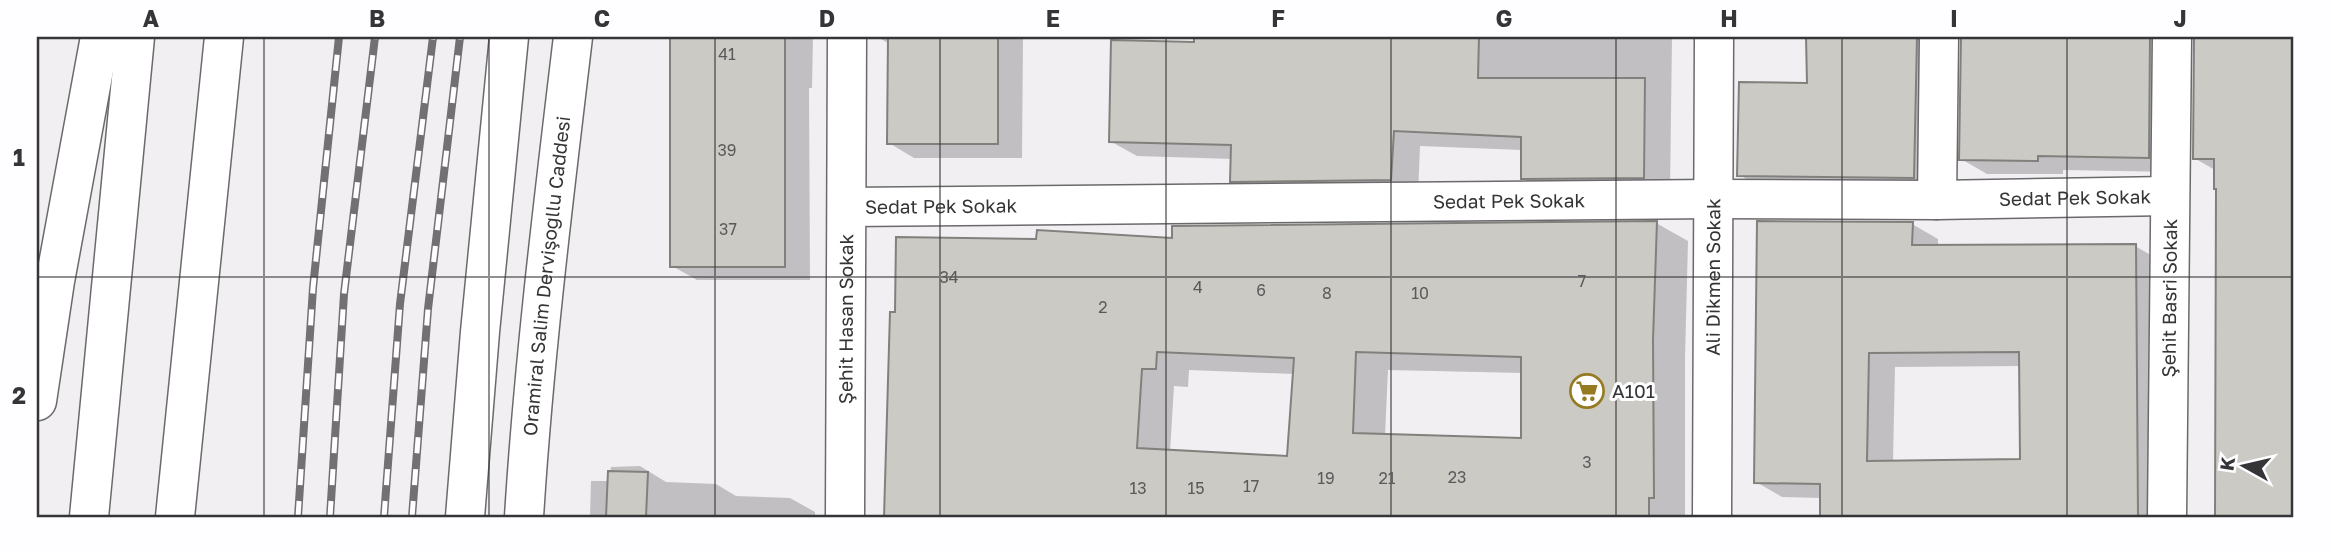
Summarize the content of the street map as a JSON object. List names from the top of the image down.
{
  "streets": {
    "main road": [
      "Sedat Pek Sokak",
      "Oramiral Salim Dervişoğllu Caddesi",
      "Ali Dikmen Sokak",
      "Şehit Basri Sokak",
      "Şehit Hasan Sokak"
    ]
  },
  "crossings": [
    ["Sedat Pek Sokak", "Ali Dikmen Sokak"],
    ["Sedat Pek Sokak", "Şehit Basri Sokak"],
    ["Sedat Pek Sokak", "Şehit Hasan Sokak"]
  ],
  "places": {
    "supermarket": ["A101"]
  },
  "house_numbers": [
    "41",
    "39",
    "37",
    "34",
    "7",
    "4",
    "6",
    "8",
    "10",
    "2",
    "3",
    "23",
    "19",
    "21",
    "17",
    "13",
    "15"
  ],
  "north": "left",
  "grid": {
    "columns": [
      "A",
      "B",
      "C",
      "D",
      "E",
      "F",
      "G",
      "H",
      "I",
      "J"
    ],
    "rows": ["1", "2"]
  }
}
